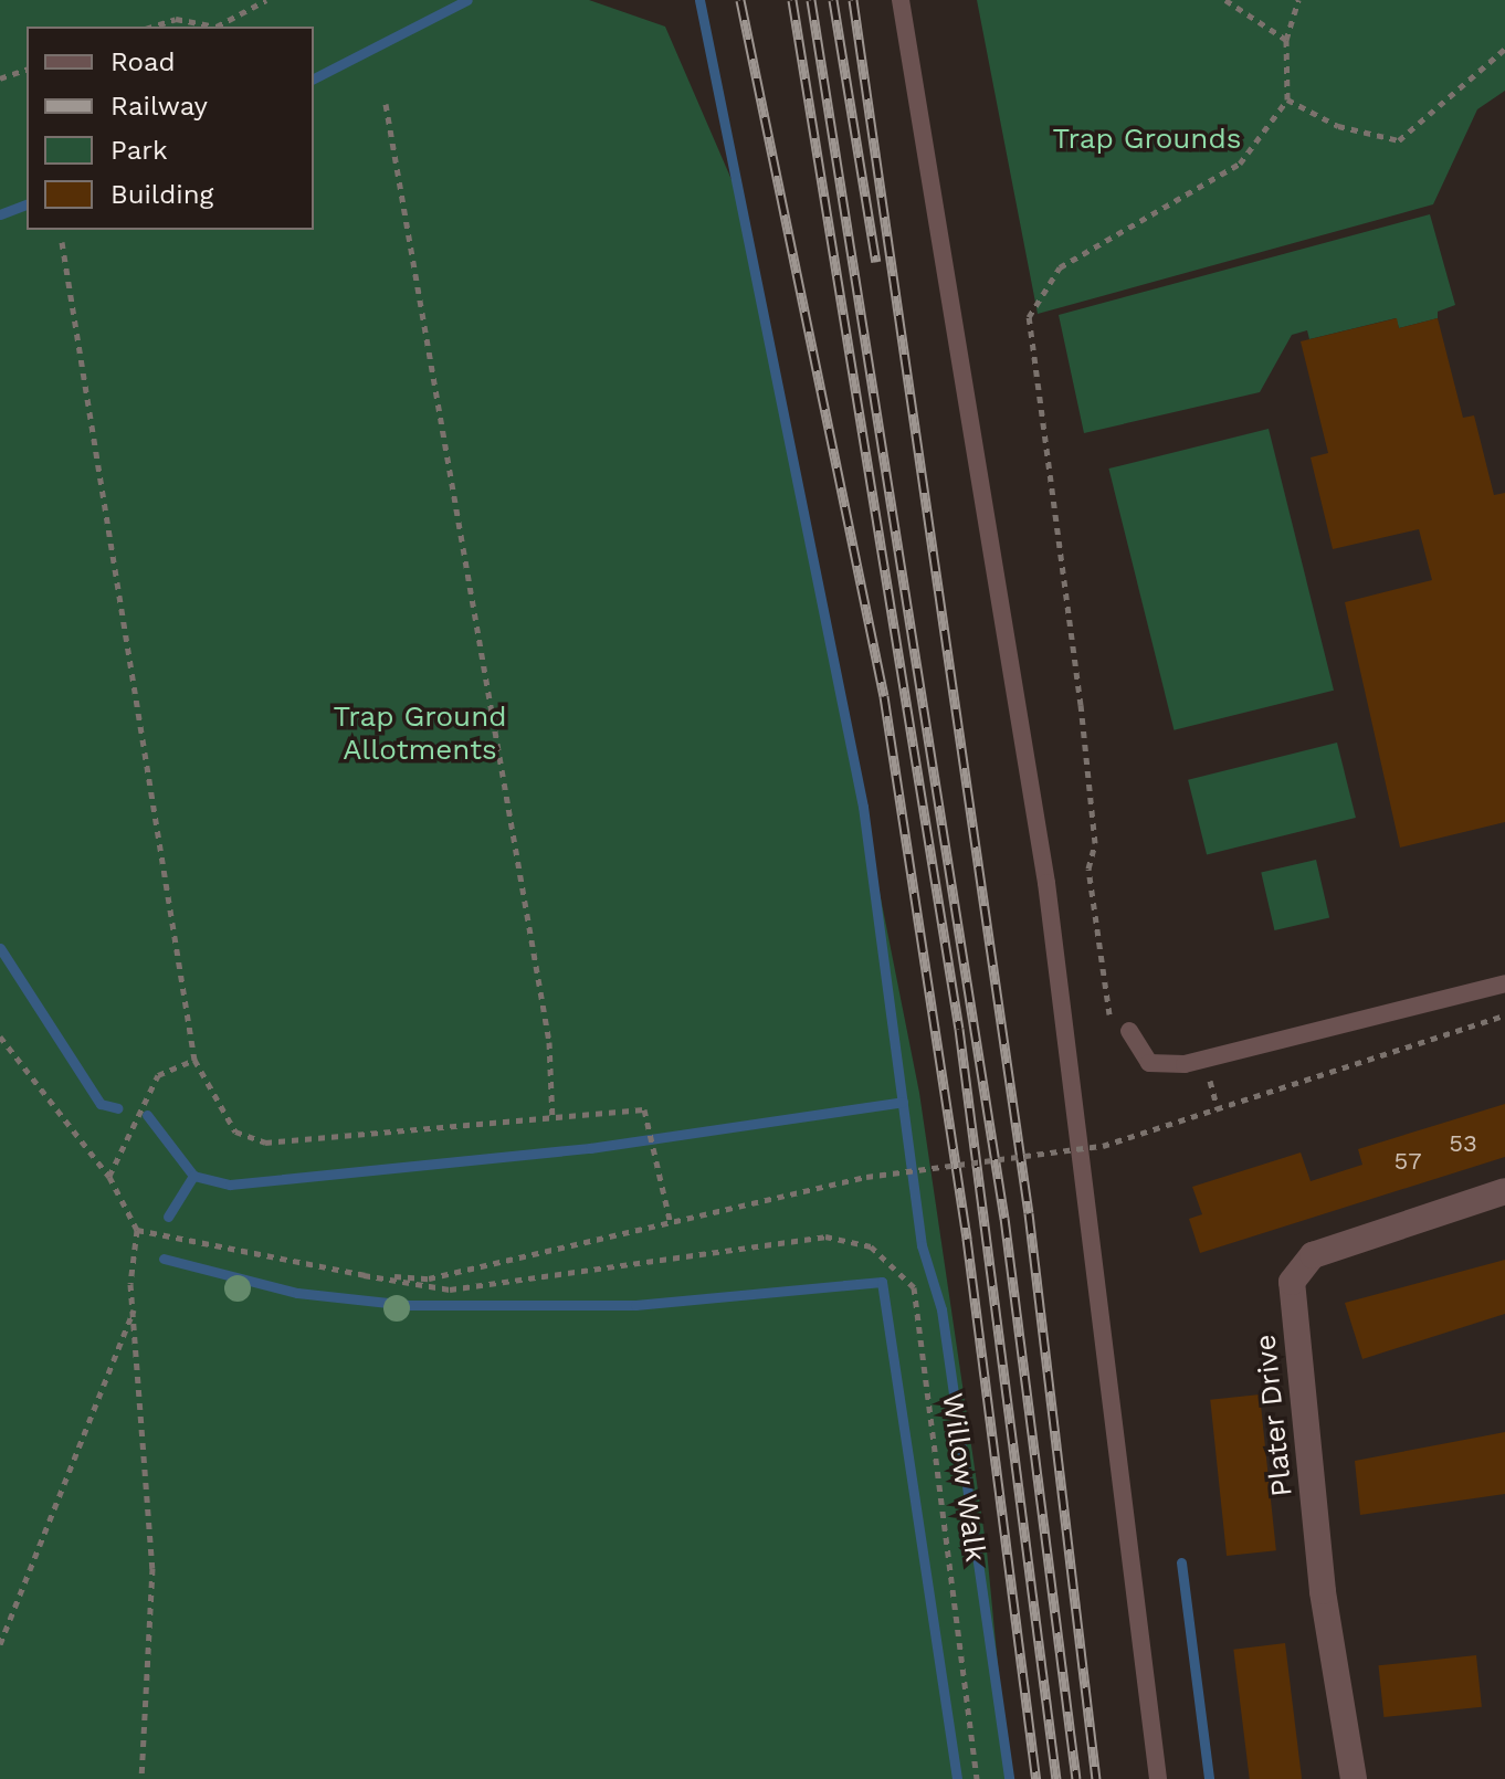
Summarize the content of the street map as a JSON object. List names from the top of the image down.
{
  "streets": {
    "street": ["Plater Drive"],
    "path": ["Willow Walk"]
  },
  "parks": ["Trap Grounds", "Trap Ground Allotments"],
  "house_numbers": ["53", "57"],
  "legend": [
    "Road",
    "Railway",
    "Park",
    "Building"
  ]
}
